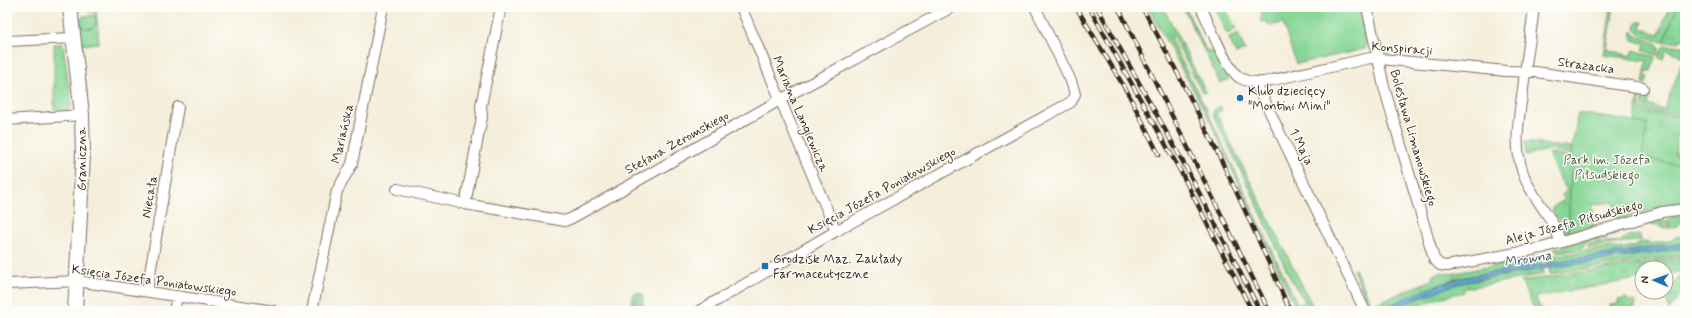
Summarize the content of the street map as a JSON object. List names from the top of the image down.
{
  "streets": {
    "street": [
      "Konspiracji",
      "Strażacka",
      "Mariana Langiewicza",
      "Mariańska",
      "Bolesława Limanowskiego",
      "Stefana Żeromskiego",
      "1 Maja",
      "Graniczna",
      "Księcia Józefa Poniatowskiego",
      "Niecała",
      "Aleja Józefa Piłsudskiego"
    ]
  },
  "crossings": [
    ["Konspiracji", "Strażacka"],
    ["Konspiracji", "Bolesława Limanowskiego"],
    ["Konspiracji", "1 Maja"],
    ["Mariana Langiewicza", "Stefana Żeromskiego"],
    ["Mariana Langiewicza", "Księcia Józefa Poniatowskiego"],
    ["Bolesława Limanowskiego", "Aleja Józefa Piłsudskiego"],
    ["Graniczna", "Księcia Józefa Poniatowskiego"],
    ["Księcia Józefa Poniatowskiego", "Niecała"]
  ],
  "water": ["Mrowna"],
  "parks": ["Park im. Józefa Piłsudskiego"],
  "places": {
    "other": ["Klub dziecięcy \"Montini Mini\""],
    "transit": ["Grodzisk Maz. Zakłady Farmaceutyczne"]
  },
  "north": "left"
}
